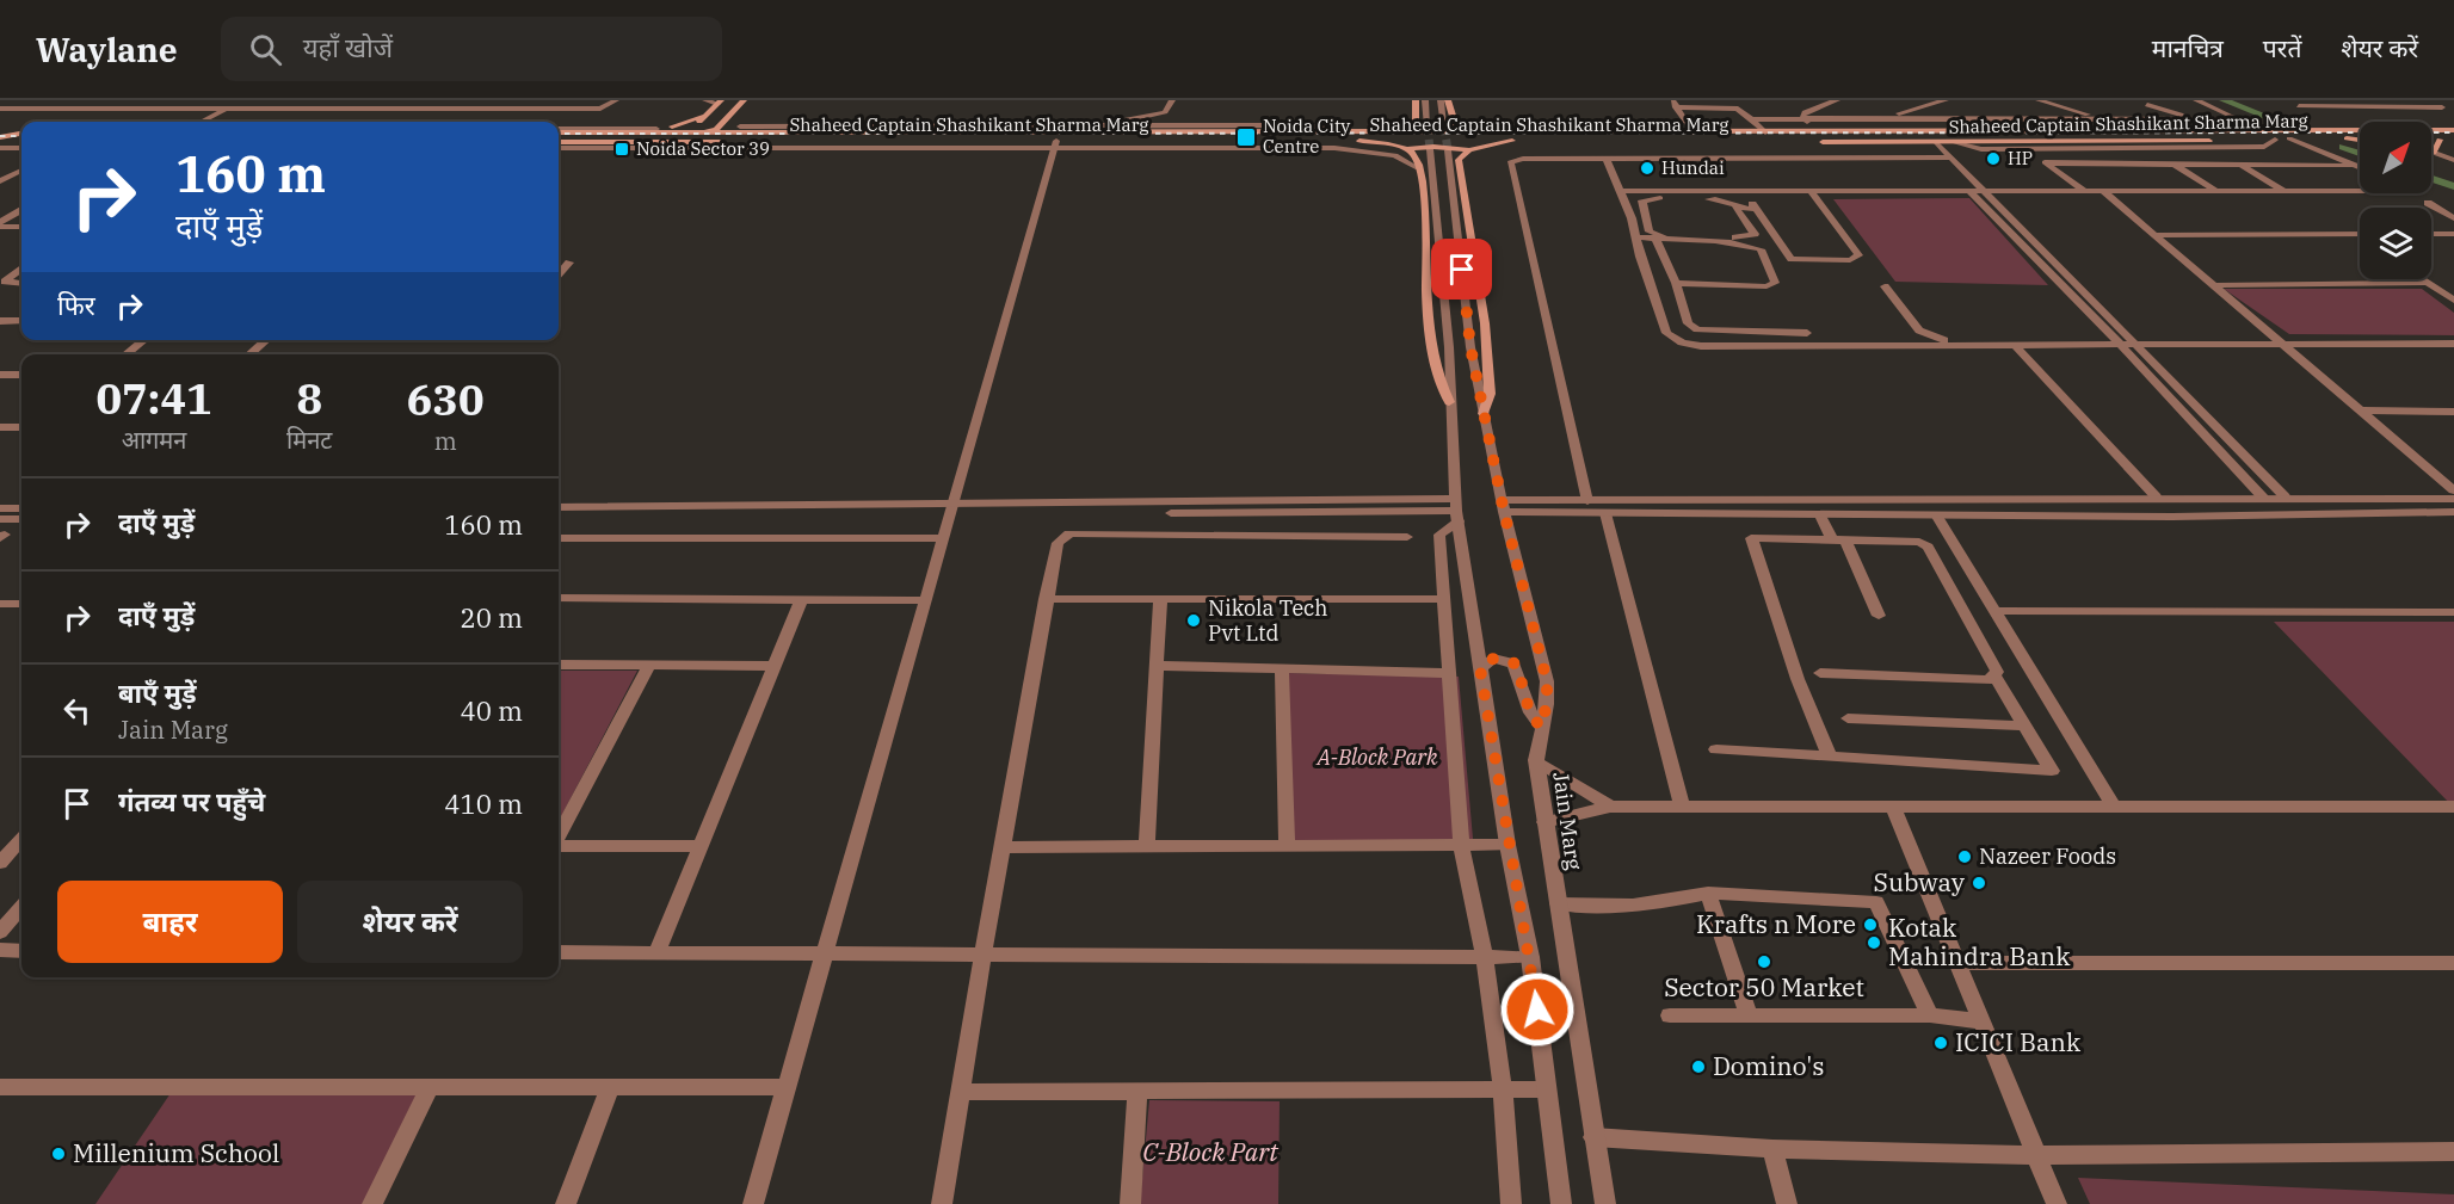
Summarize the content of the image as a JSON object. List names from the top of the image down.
{
  "streets": {
    "main road": ["Shaheed Captain Shashikant Sharma Marg"],
    "street": ["Jain Marg"]
  },
  "parks": ["A-Block Park", "C-Block Part"],
  "places": {
    "transit": ["Noida City Centre", "Noida Sector 39"],
    "other": [
      "HP",
      "Hundai",
      "Nikola Tech Pvt Ltd",
      "Nazeer Foods",
      "Subway",
      "Krafts n More",
      "Kotak Mahindra Bank",
      "Sector 50 Market",
      "ICICI Bank",
      "Domino's",
      "Millenium School"
    ]
  },
  "north": "top right",
  "page": {
    "header": "Waylane",
    "search": "यहाँ खोजें",
    "nav": ["मानचित्र", "परतें", "शेयर करें"],
    "turn": ["160 m", "दाएँ मुड़ें"],
    "then": "फिर",
    "eta": [
      "07:41",
      "आगमन",
      "8",
      "मिनट",
      "630",
      "m"
    ],
    "list": [
      {
        "name": "दाएँ मुड़ें",
        "value": "160 m"
      },
      {
        "name": "दाएँ मुड़ें",
        "value": "20 m"
      },
      {
        "name": "बाएँ मुड़ें",
        "note": "Jain Marg",
        "value": "40 m"
      },
      {
        "name": "गंतव्य पर पहुँचे",
        "value": "410 m"
      }
    ],
    "buttons": ["बाहर", "शेयर करें"]
  }
}
